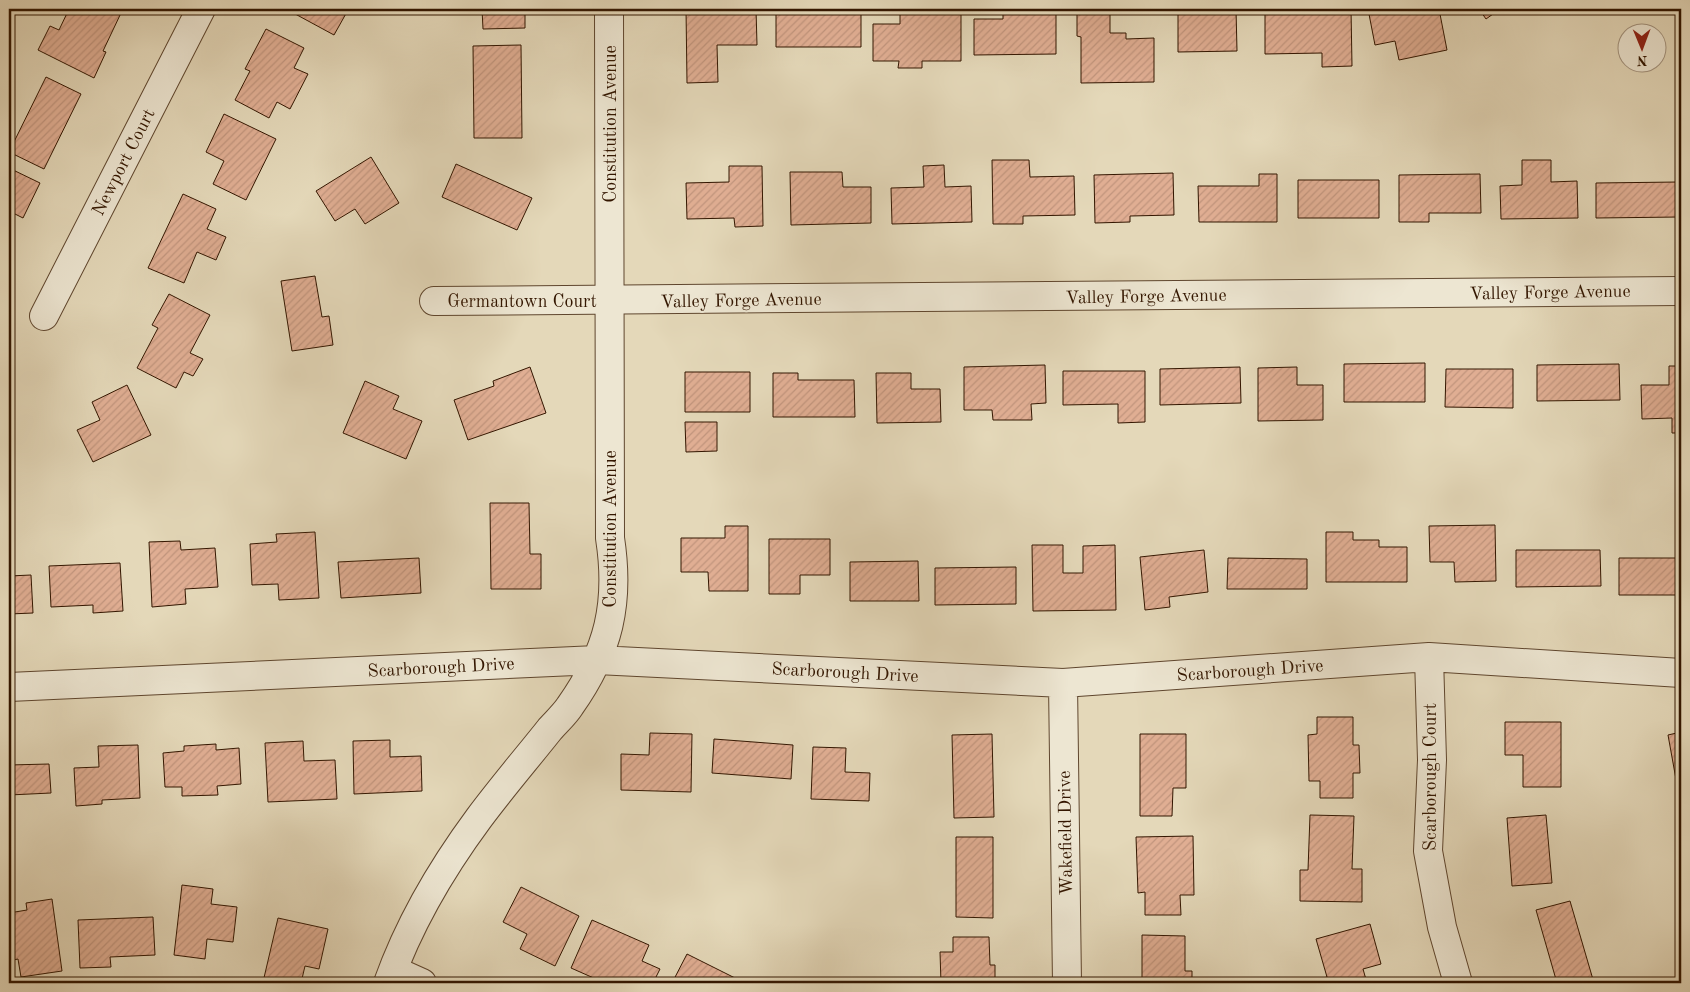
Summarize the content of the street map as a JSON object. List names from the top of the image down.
{
  "streets": {
    "street": [
      "Constitution Avenue",
      "Newport Court",
      "Valley Forge Avenue",
      "Germantown Court",
      "Scarborough Drive",
      "Scarborough Court",
      "Wakefield Drive"
    ]
  },
  "crossings": [
    ["Constitution Avenue", "Valley Forge Avenue"],
    ["Constitution Avenue", "Germantown Court"],
    ["Constitution Avenue", "Scarborough Drive"],
    ["Valley Forge Avenue", "Germantown Court"],
    ["Scarborough Drive", "Scarborough Court"],
    ["Scarborough Drive", "Wakefield Drive"]
  ],
  "north": "bottom"
}
